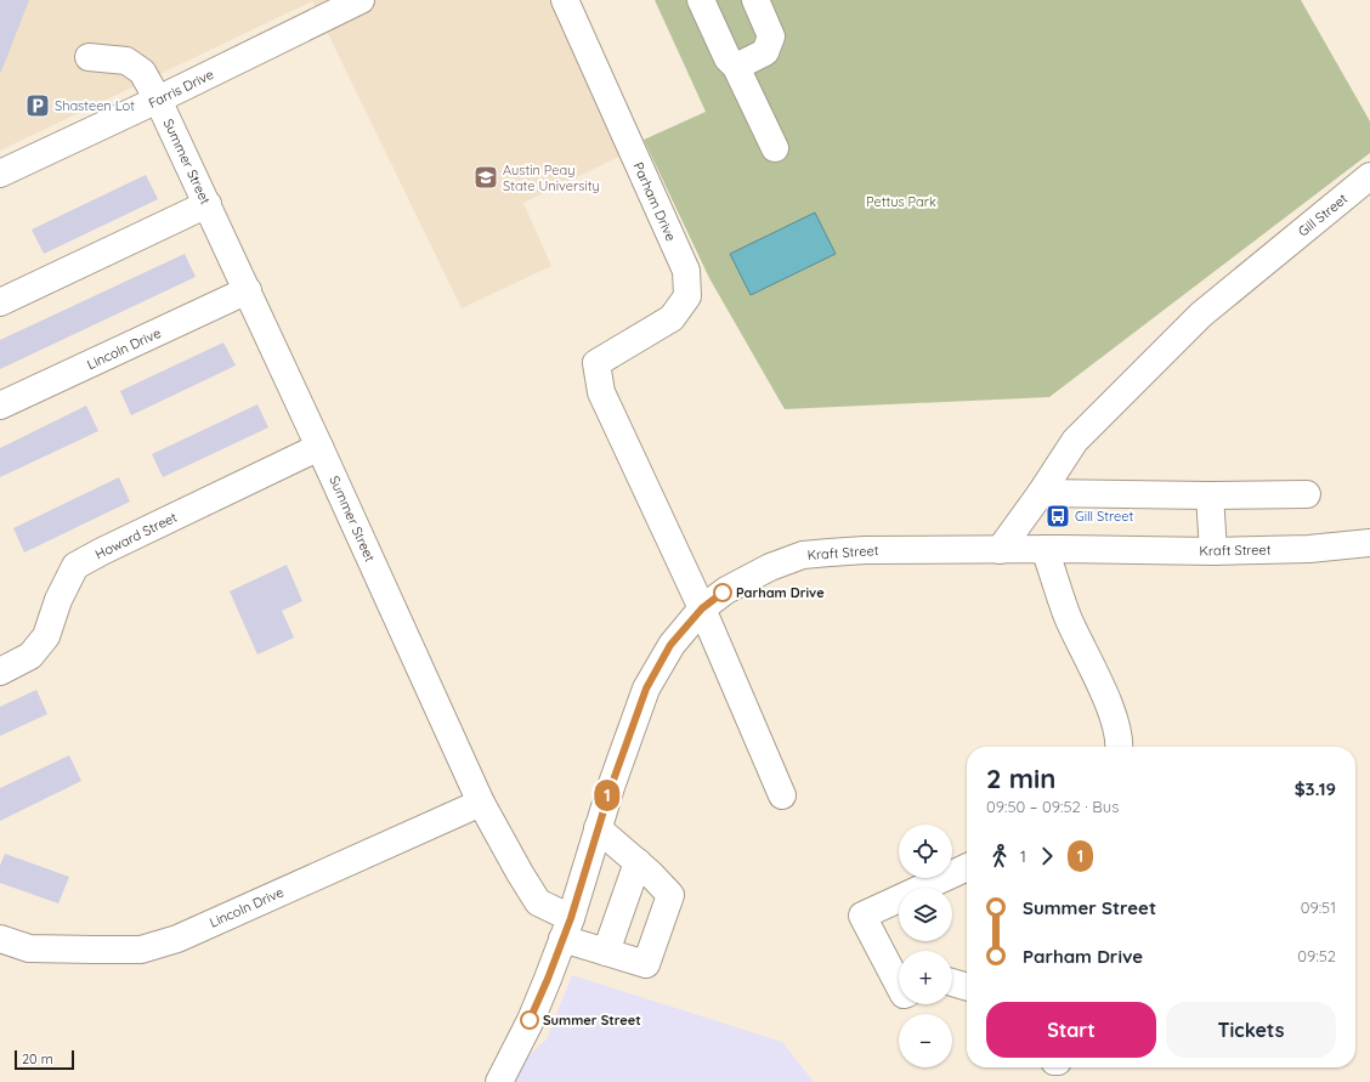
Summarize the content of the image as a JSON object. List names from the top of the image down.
{
  "streets": {
    "main road": [
      "Farris Drive",
      "Summer Street",
      "Parham Drive",
      "Gill Street",
      "Lincoln Drive",
      "Howard Street",
      "Kraft Street"
    ]
  },
  "crossings": [
    ["Farris Drive", "Summer Street"],
    ["Summer Street", "Lincoln Drive"],
    ["Summer Street", "Howard Street"],
    ["Summer Street", "Kraft Street"],
    ["Parham Drive", "Kraft Street"],
    ["Gill Street", "Kraft Street"]
  ],
  "parks": ["Pettus Park"],
  "places": {
    "parking": ["Shasteen Lot"],
    "school or university": ["Austin Peay State University"],
    "bus stop": ["Gill Street"],
    "other": ["Parham Drive", "Summer Street"]
  },
  "lines": ["bus line 1"],
  "scale_bar": "20 m",
  "page": {
    "on_map": "1",
    "heading": ["2 min", "09:50 – 09:52 · Bus", "$3.19"],
    "map_buttons": ["+", "−"],
    "legs": ["1", "1"],
    "list": [
      {
        "name": "Summer Street",
        "value": "09:51"
      },
      {
        "name": "Parham Drive",
        "value": "09:52"
      }
    ],
    "buttons": ["Start", "Tickets"],
    "scale": "20 m"
  }
}
